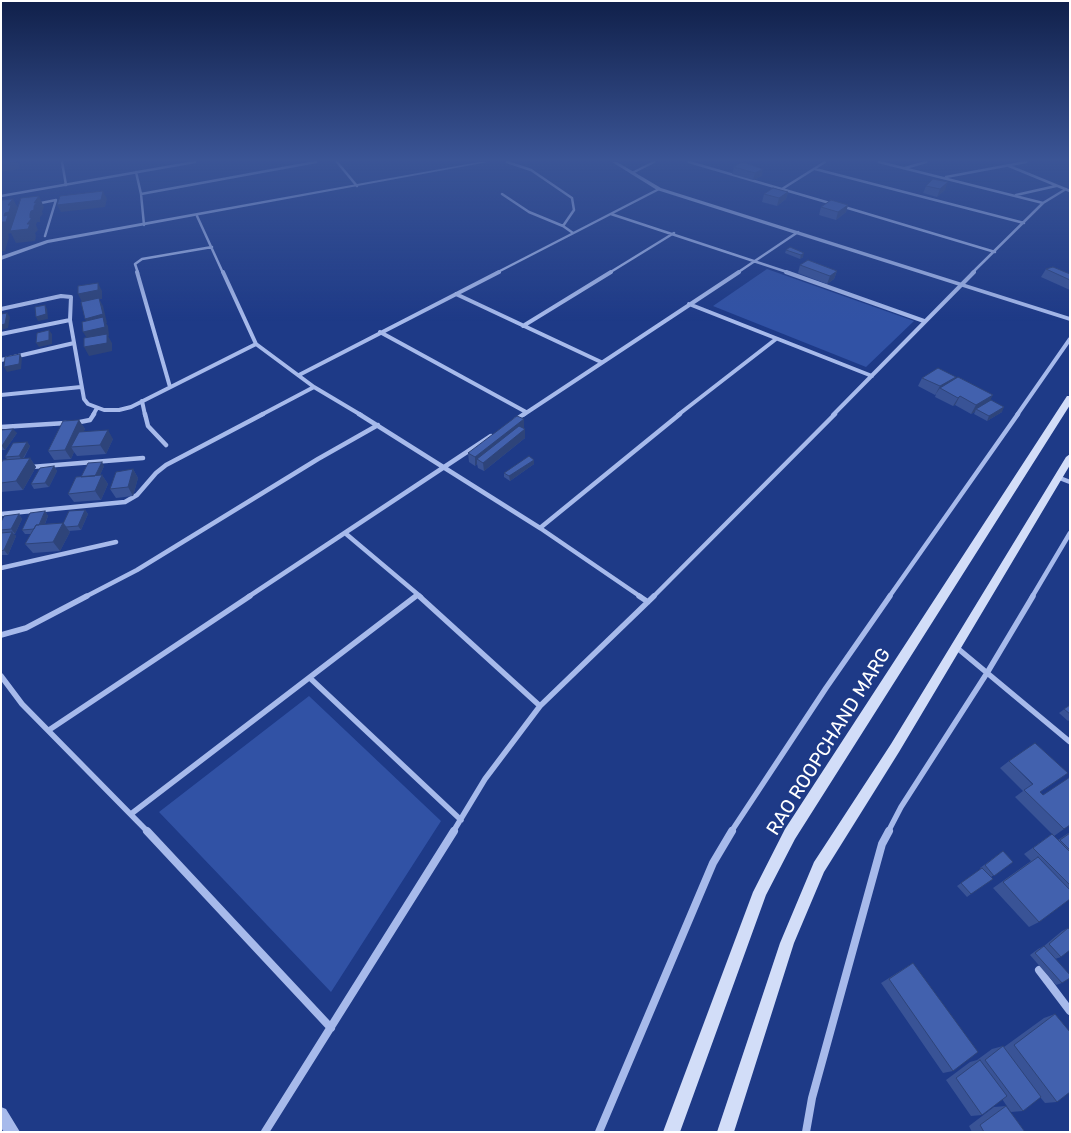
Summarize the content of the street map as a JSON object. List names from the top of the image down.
{
  "streets": {
    "main road": ["RAO ROOPCHAND MARG"]
  }
}
